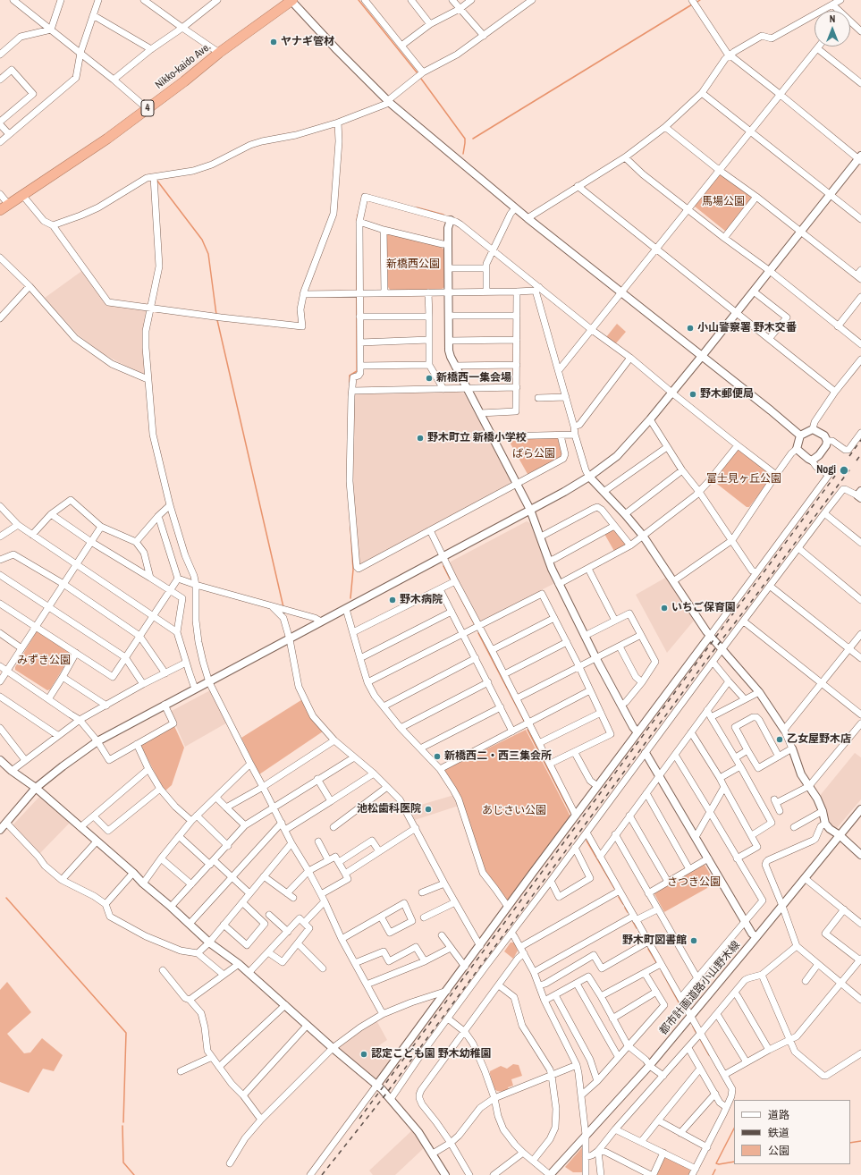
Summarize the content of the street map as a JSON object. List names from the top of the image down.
{
  "streets": {
    "highway": ["Nikko-kaido Ave.", "4"],
    "street": ["都市計画道路小山野木線"]
  },
  "parks": [
    "馬場公園",
    "新橋西公園",
    "ばら公園",
    "富士見ヶ丘公園",
    "みずき公園",
    "あじさい公園",
    "さつき公園"
  ],
  "places": [
    "ヤナギ管材",
    "小山警察署 野木交番",
    "新橋西一集会場",
    "野木郵便局",
    "野木町立 新橋小学校",
    "Nogi",
    "野木病院",
    "いちご保育園",
    "乙女屋野木店",
    "新橋西二・西三集会所",
    "池松歯科医院",
    "野木町図書館",
    "認定こども園 野木幼稚園"
  ],
  "legend": ["道路", "鉄道", "公園"],
  "north": "top"
}
